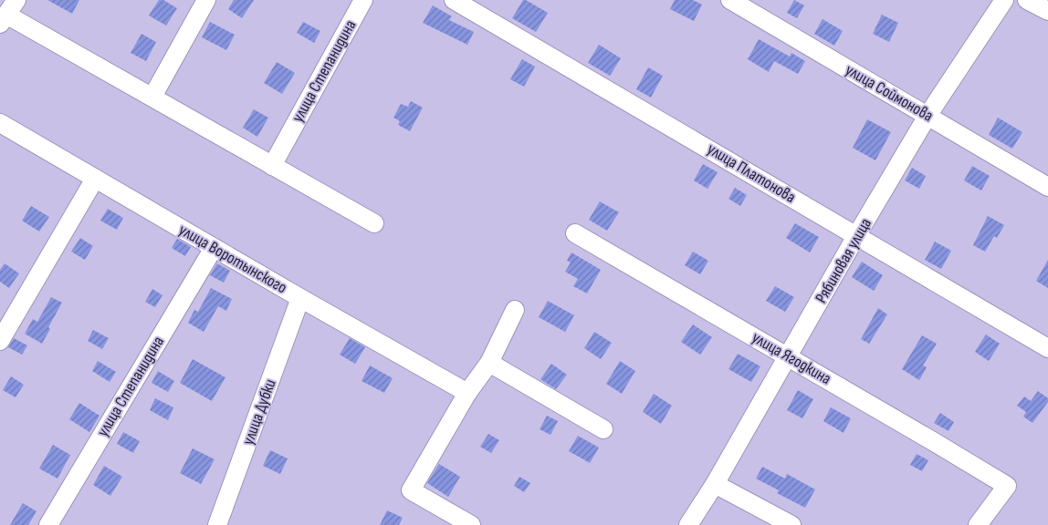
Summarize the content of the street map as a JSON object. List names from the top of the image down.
{
  "streets": {
    "street": [
      "улица Степанидина",
      "улица Соймонова",
      "улица Платонова",
      "улица Воротынского",
      "Рябиновая улица",
      "улица Ягодкина",
      "улица Дубки"
    ]
  },
  "crossings": [
    ["улица Степанидина", "улица Воротынского"],
    ["улица Соймонова", "Рябиновая улица"],
    ["улица Платонова", "Рябиновая улица"],
    ["улица Воротынского", "улица Дубки"],
    ["Рябиновая улица", "улица Ягодкина"]
  ]
}
